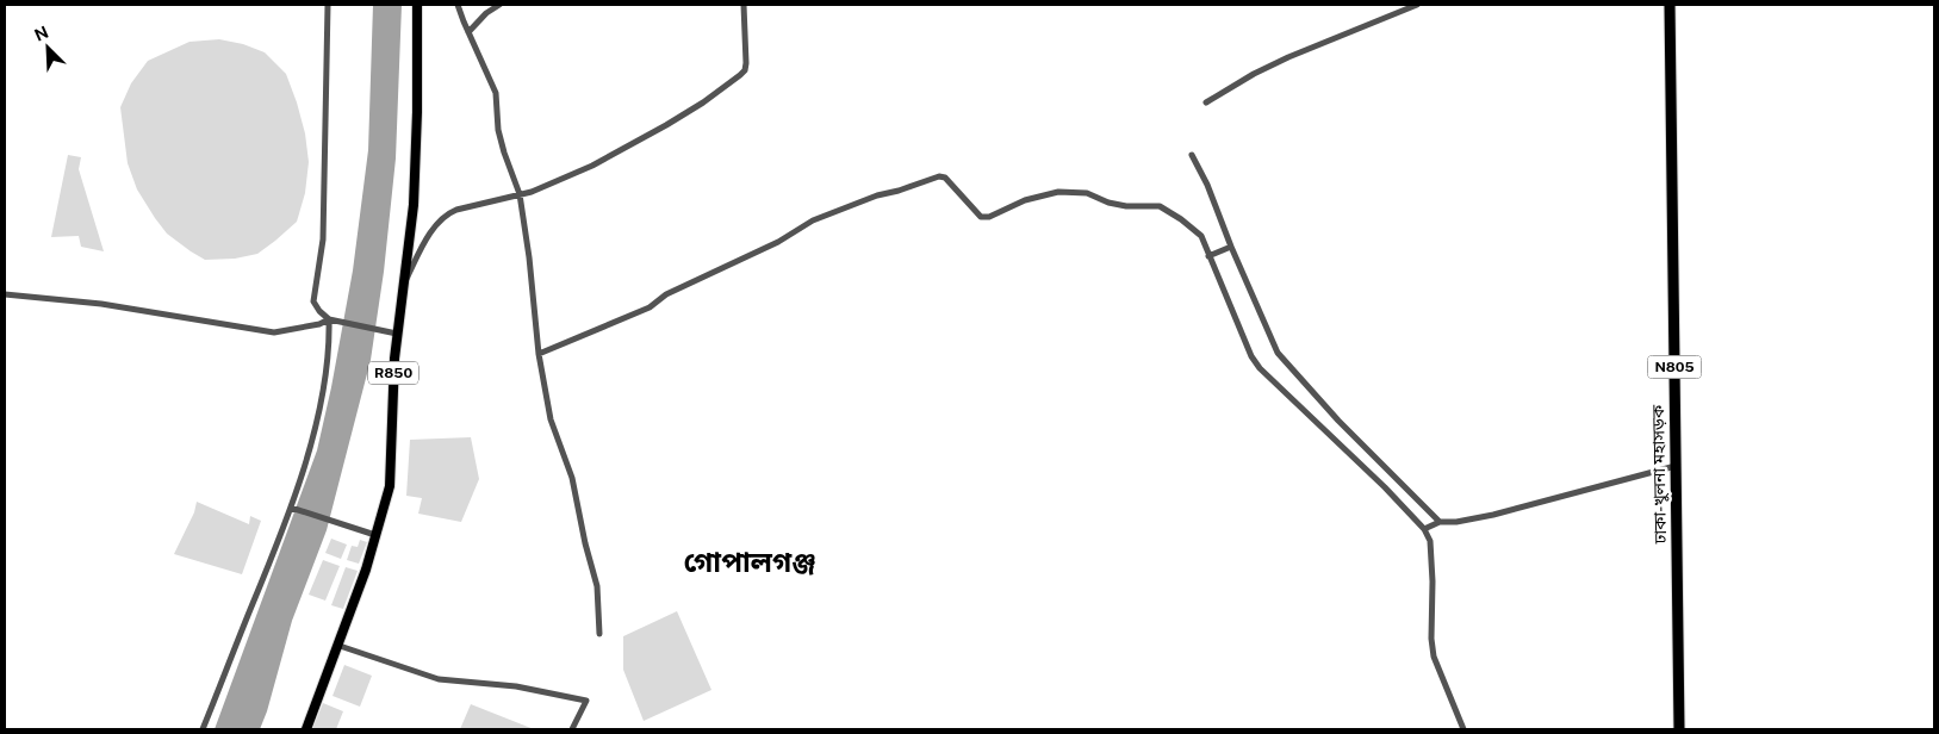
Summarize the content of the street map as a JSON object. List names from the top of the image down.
{
  "streets": {
    "highway": ["N805", "ঢাকা-খুলনা মহাসড়ক"],
    "main road": ["R850"]
  },
  "districts": ["গোপালগঞ্জ"],
  "north": "top left"
}
